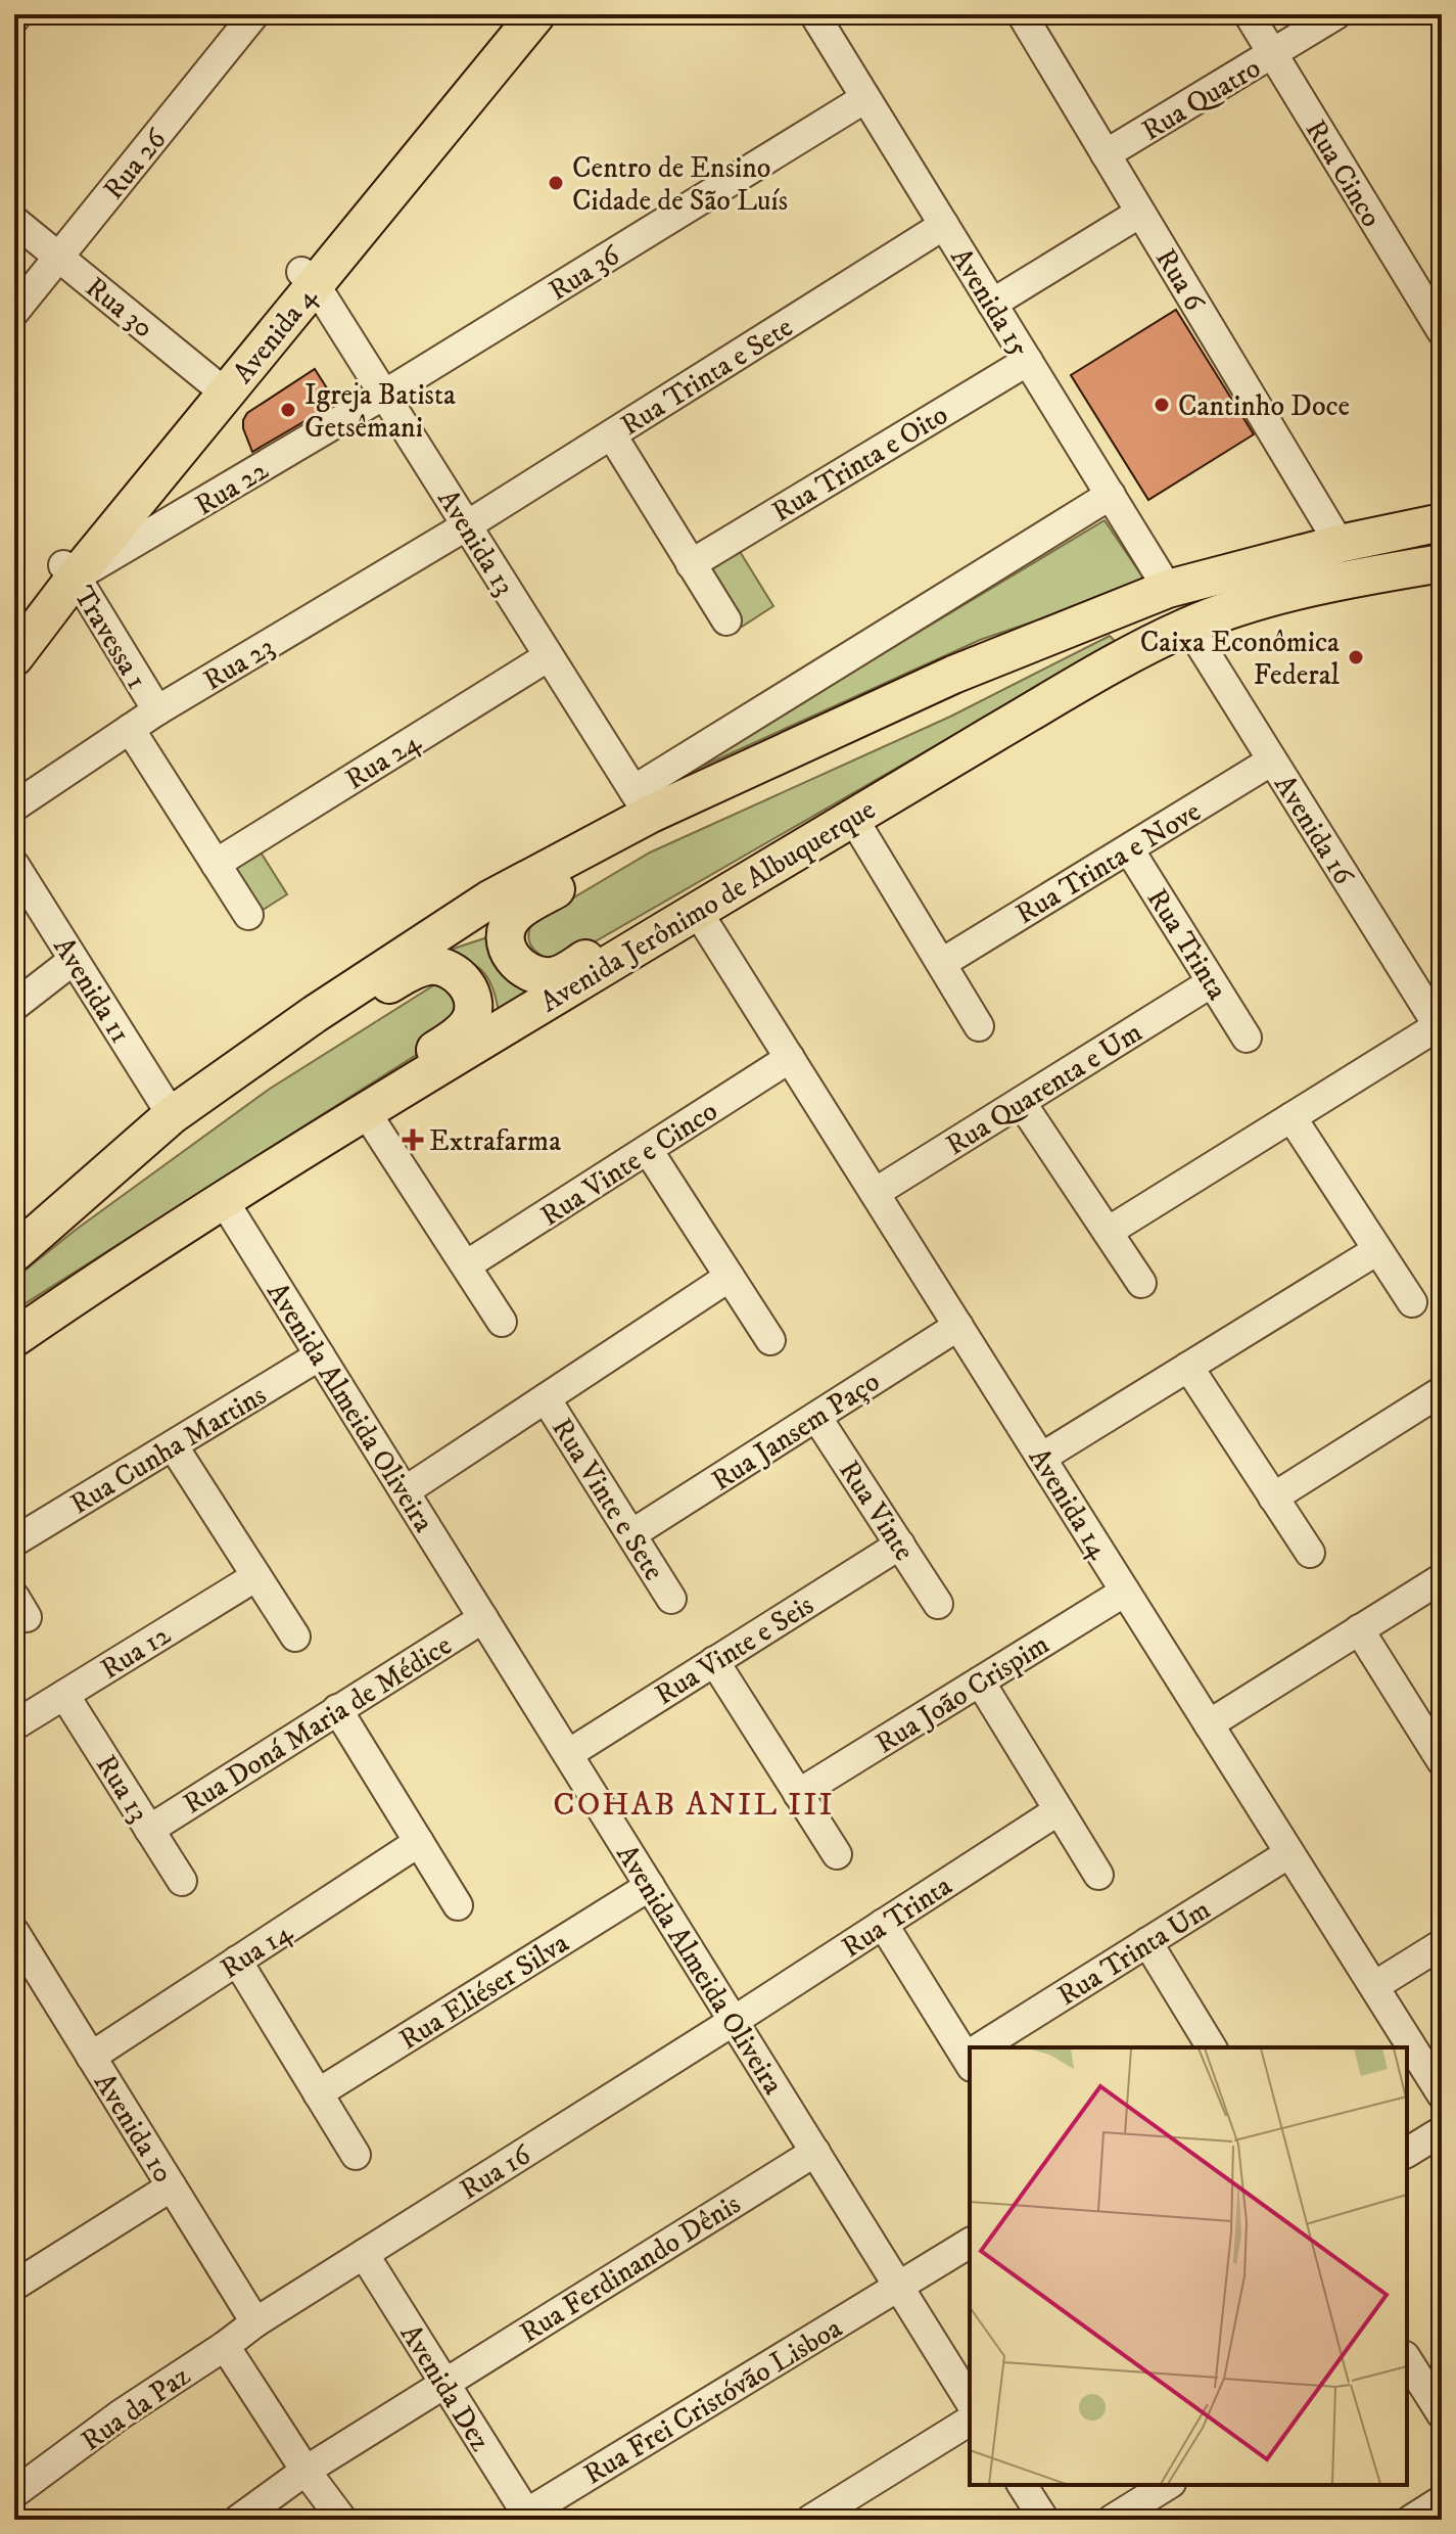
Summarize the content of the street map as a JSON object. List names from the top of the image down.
{
  "streets": {
    "main road": ["Avenida 4", "Avenida Jerônimo de Albuquerque"],
    "street": [
      "Rua Quatro",
      "Rua 26",
      "Rua Cinco",
      "Rua 36",
      "Rua 6",
      "Avenida 15",
      "Rua 30",
      "Rua Trinta e Sete",
      "Rua Trinta e Oito",
      "Rua 22",
      "Avenida 13",
      "Travessa 1",
      "Rua 23",
      "Rua 24",
      "Avenida 16",
      "Rua Trinta e Nove",
      "Rua Trinta",
      "Avenida 11",
      "Rua Quarenta e Um",
      "Rua Vinte e Cinco",
      "Avenida Almeida Oliveira",
      "Rua Jansem Paço",
      "Rua Cunha Martins",
      "Rua Vinte e Sete",
      "Avenida 14",
      "Rua Vinte",
      "Rua Vinte e Seis",
      "Rua 12",
      "Rua João Crispim",
      "Rua Doná Maria de Médice",
      "Rua 13",
      "Rua 14",
      "Rua Trinta Um",
      "Rua Eliéser Silva",
      "Avenida 10",
      "Rua 16",
      "Rua Ferdinando Dênis",
      "Avenida Dez",
      "Rua Frei Cristóvão Lisboa",
      "Rua da Paz"
    ]
  },
  "crossings": [
    ["Rua Quatro", "Rua Cinco"],
    ["Rua Quatro", "Rua 6"],
    ["Rua 26", "Rua 30"],
    ["Rua 36", "Avenida 15"],
    ["Rua 36", "Rua 22"],
    ["Rua 36", "Avenida 13"],
    ["Avenida 15", "Rua Trinta e Sete"],
    ["Avenida 15", "Rua Trinta e Oito"],
    ["Rua 30", "Avenida 4"],
    ["Avenida 4", "Rua 22"],
    ["Avenida 4", "Avenida 13"],
    ["Avenida 4", "Travessa 1"],
    ["Rua Trinta e Sete", "Avenida 13"],
    ["Rua Trinta e Sete", "Rua 23"],
    ["Rua 22", "Avenida 13"],
    ["Rua 22", "Travessa 1"],
    ["Avenida 13", "Rua 23"],
    ["Avenida 13", "Rua 24"],
    ["Travessa 1", "Rua 23"],
    ["Avenida 16", "Rua Trinta e Nove"],
    ["Avenida 16", "Avenida Jerônimo de Albuquerque"],
    ["Rua Trinta e Nove", "Rua Trinta"],
    ["Avenida Jerônimo de Albuquerque", "Avenida Almeida Oliveira"],
    ["Avenida Jerônimo de Albuquerque", "Avenida 14"],
    ["Rua Trinta", "Rua Quarenta e Um"],
    ["Rua Trinta", "Avenida Almeida Oliveira"],
    ["Rua Trinta", "Rua Trinta Um"],
    ["Rua Trinta", "Rua 16"],
    ["Rua Quarenta e Um", "Avenida 14"],
    ["Rua Vinte e Cinco", "Avenida 14"],
    ["Avenida Almeida Oliveira", "Rua Cunha Martins"],
    ["Avenida Almeida Oliveira", "Rua Vinte e Seis"],
    ["Avenida Almeida Oliveira", "Rua Doná Maria de Médice"],
    ["Avenida Almeida Oliveira", "Rua Eliéser Silva"],
    ["Avenida Almeida Oliveira", "Rua 16"],
    ["Avenida Almeida Oliveira", "Rua Ferdinando Dênis"],
    ["Avenida Almeida Oliveira", "Rua Frei Cristóvão Lisboa"],
    ["Rua Jansem Paço", "Rua Vinte e Sete"],
    ["Rua Jansem Paço", "Avenida 14"],
    ["Rua Jansem Paço", "Rua Vinte"],
    ["Avenida 14", "Rua João Crispim"],
    ["Avenida 14", "Rua Trinta Um"],
    ["Rua Vinte", "Rua Vinte e Seis"],
    ["Rua 12", "Rua 13"],
    ["Rua Doná Maria de Médice", "Rua 13"],
    ["Rua 14", "Avenida 10"],
    ["Avenida 10", "Rua 16"],
    ["Avenida 10", "Rua da Paz"],
    ["Rua 16", "Avenida Dez"],
    ["Rua 16", "Rua da Paz"],
    ["Rua Ferdinando Dênis", "Avenida Dez"],
    ["Avenida Dez", "Rua Frei Cristóvão Lisboa"]
  ],
  "districts": ["COHAB ANIL III"],
  "places": {
    "other": [
      "Centro de Ensino Cidade de São Luís",
      "Cantinho Doce",
      "Igreja Batista Getsêmani",
      "Caixa Econômica Federal"
    ],
    "health": ["Extrafarma"]
  }
}
